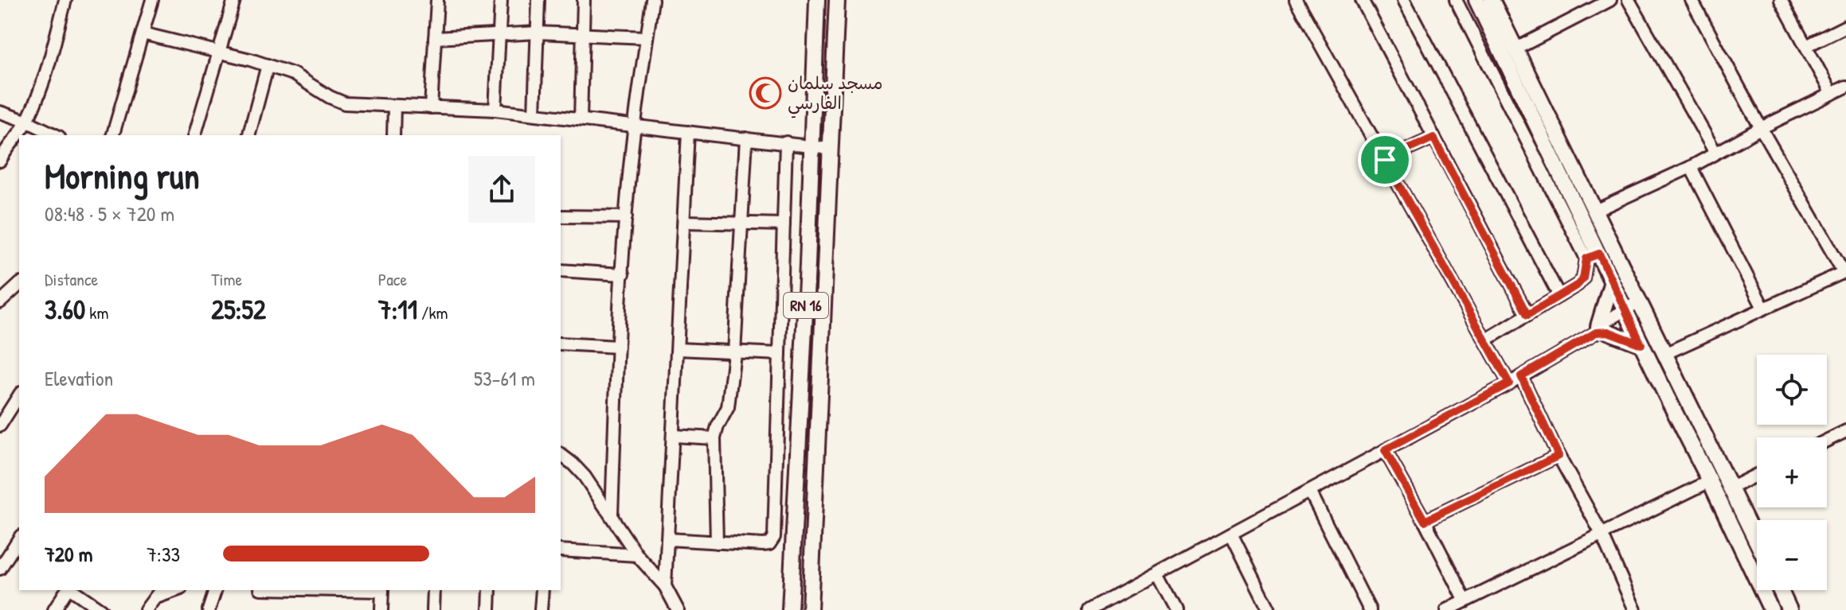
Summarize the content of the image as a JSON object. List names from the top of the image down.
{
  "streets": {
    "main road": ["RN 16"]
  },
  "places": {
    "mosque": ["مسجد سلمان الفارسي"]
  },
  "page": {
    "heading": ["Morning run", "08:48 · 5 × 720 m"],
    "stats": [
      ["Distance", "3.60 km"],
      ["Time", "25:52"],
      ["Pace", "7:11 /km"]
    ],
    "chart": ["Elevation", "53–61 m"],
    "map_buttons": ["+", "−"],
    "list": [
      {
        "name": "720 m",
        "note": "7:33"
      }
    ]
  }
}
